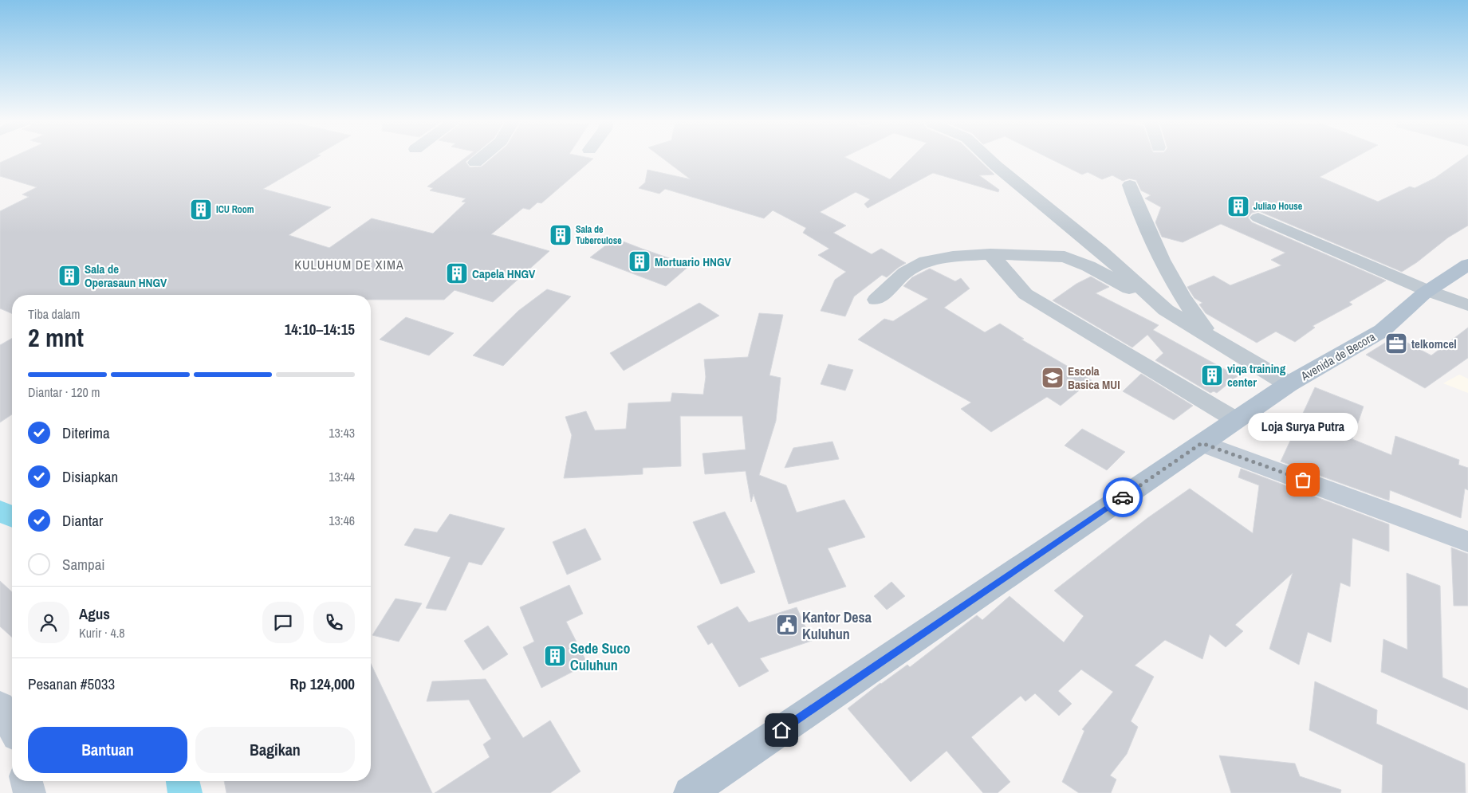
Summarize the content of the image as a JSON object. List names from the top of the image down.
{
  "streets": {
    "main road": ["Avenida de Becora"]
  },
  "districts": ["KULUHUM DE XIMA"],
  "places": {
    "building": [
      "Juliao House",
      "ICU Room",
      "Sala de Tuberculose",
      "Mortuario HNGV",
      "Capela HNGV",
      "Sala de Operasaun HNGV",
      "viqa training center",
      "Sede Suco Culuhun"
    ],
    "office": ["telkomcel"],
    "school or university": ["Escola Basica MUI"],
    "other": ["Loja Surya Putra"],
    "public building": ["Kantor Desa Kuluhun"]
  },
  "page": {
    "heading": ["2 mnt", "Tiba dalam", "14:10–14:15"],
    "panel": [
      "Agus",
      "Kurir · 4.8",
      "Pesanan #5033",
      "Rp 124,000"
    ],
    "bar": "Diantar · 120 m",
    "list": [
      ["Diterima", "13:43"],
      ["Disiapkan", "13:44"],
      ["Diantar", "13:46"],
      "Sampai"
    ],
    "bubble": "Loja Surya Putra",
    "buttons": ["Bantuan", "Bagikan"]
  }
}
